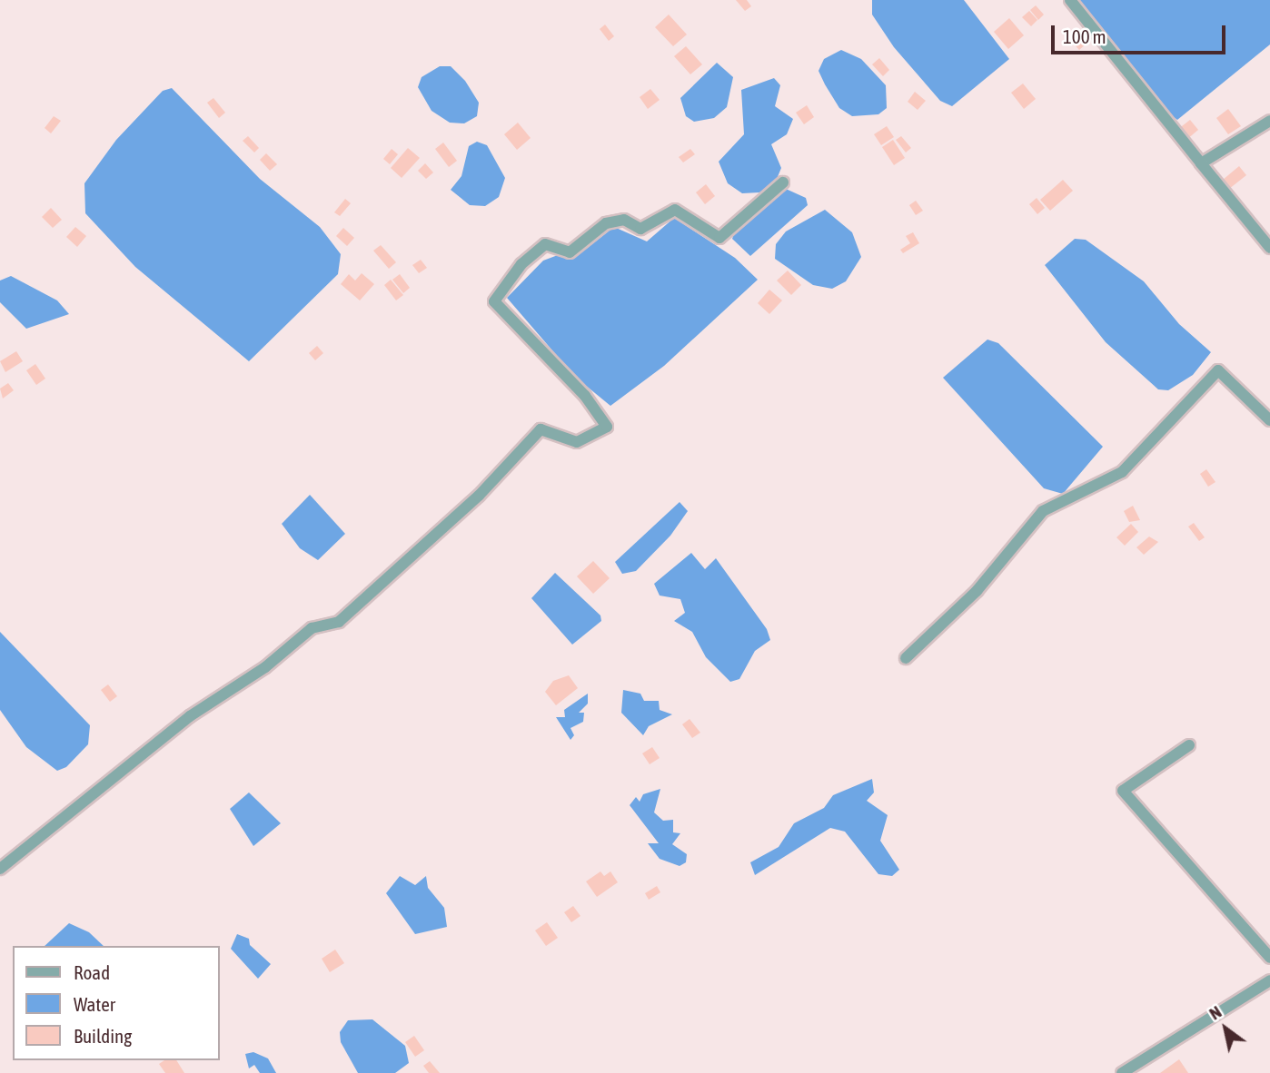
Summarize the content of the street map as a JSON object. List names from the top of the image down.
{
  "legend": ["Road", "Water", "Building"],
  "scale_bar": "100 m",
  "north": "top left"
}
